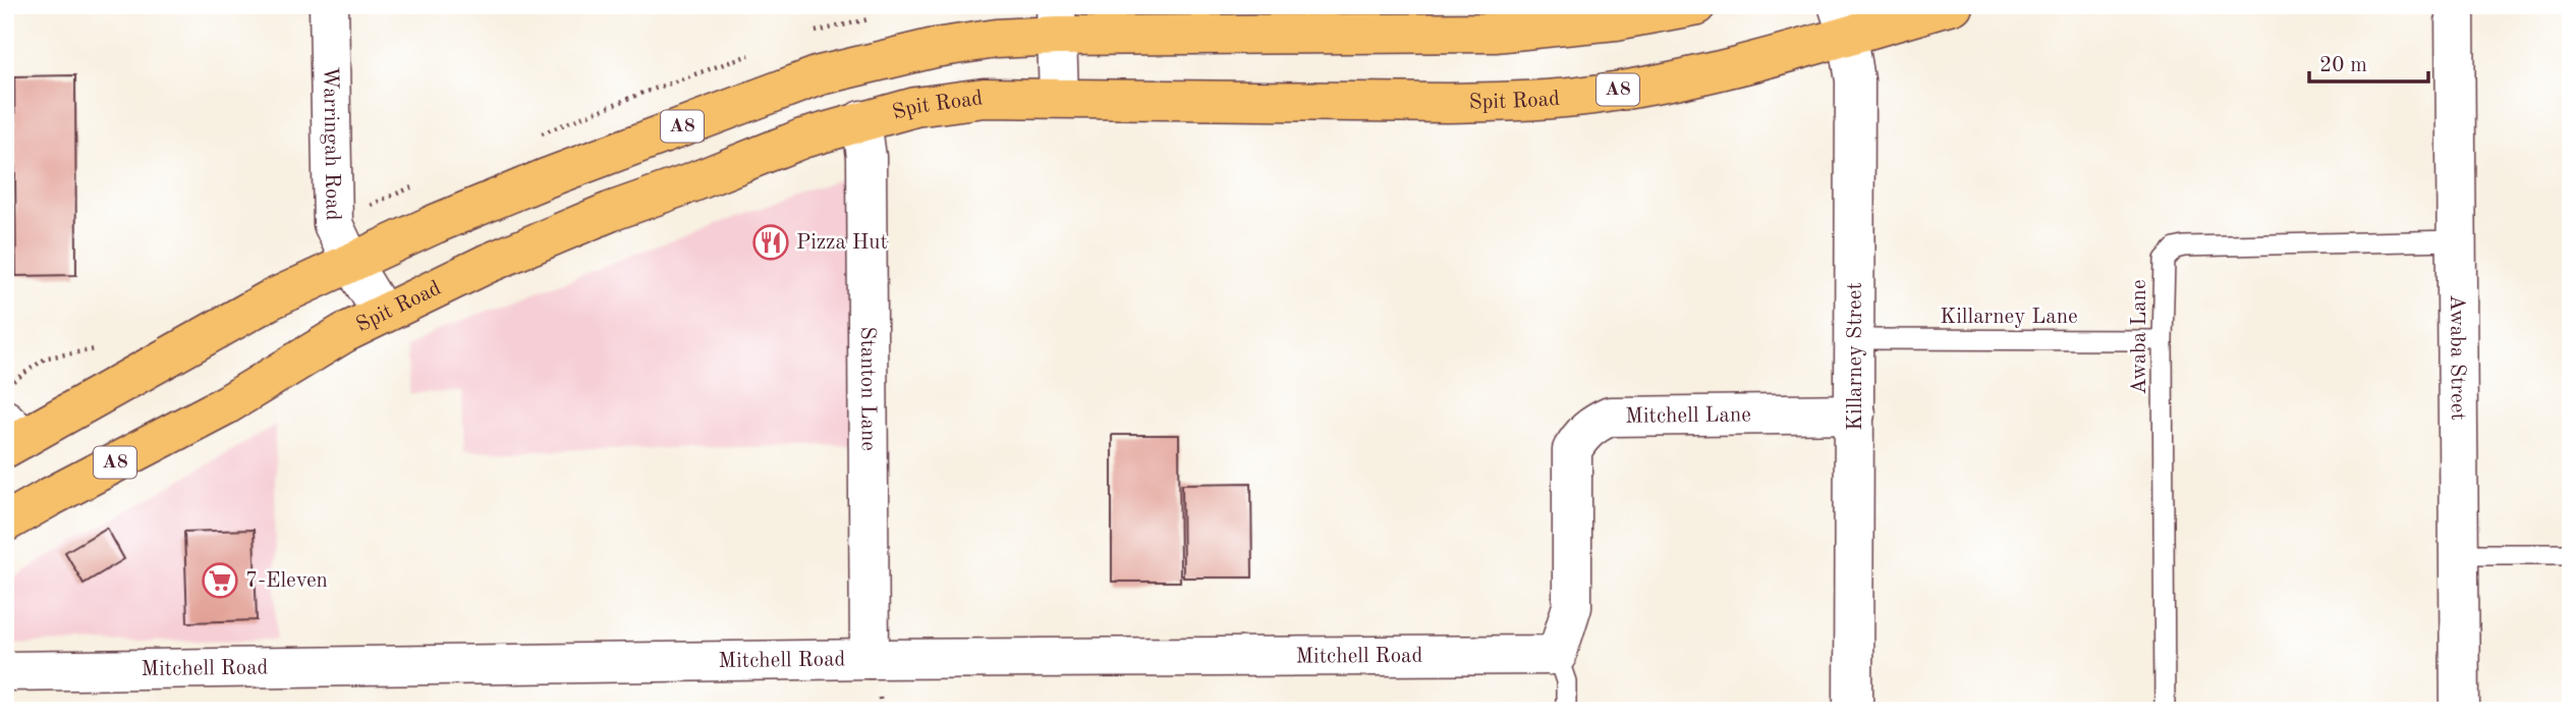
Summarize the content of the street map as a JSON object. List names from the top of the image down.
{
  "streets": {
    "highway": ["A8", "Spit Road"],
    "street": [
      "Warringah Road",
      "Killarney Street",
      "Awaba Street",
      "Stanton Lane",
      "Mitchell Lane",
      "Mitchell Road"
    ],
    "lane": ["Killarney Lane", "Awaba Lane"]
  },
  "crossings": [
    ["A8", "Warringah Road"],
    ["Spit Road", "Warringah Road"],
    ["Spit Road", "Killarney Street"],
    ["Spit Road", "Stanton Lane"],
    ["Killarney Lane", "Awaba Lane"],
    ["Killarney Lane", "Killarney Street"],
    ["Awaba Lane", "Awaba Street"],
    ["Killarney Street", "Mitchell Lane"],
    ["Stanton Lane", "Mitchell Road"],
    ["Mitchell Lane", "Mitchell Road"]
  ],
  "places": {
    "restaurant": ["Pizza Hut"],
    "supermarket": ["7-Eleven"]
  },
  "scale_bar": "20 m"
}
